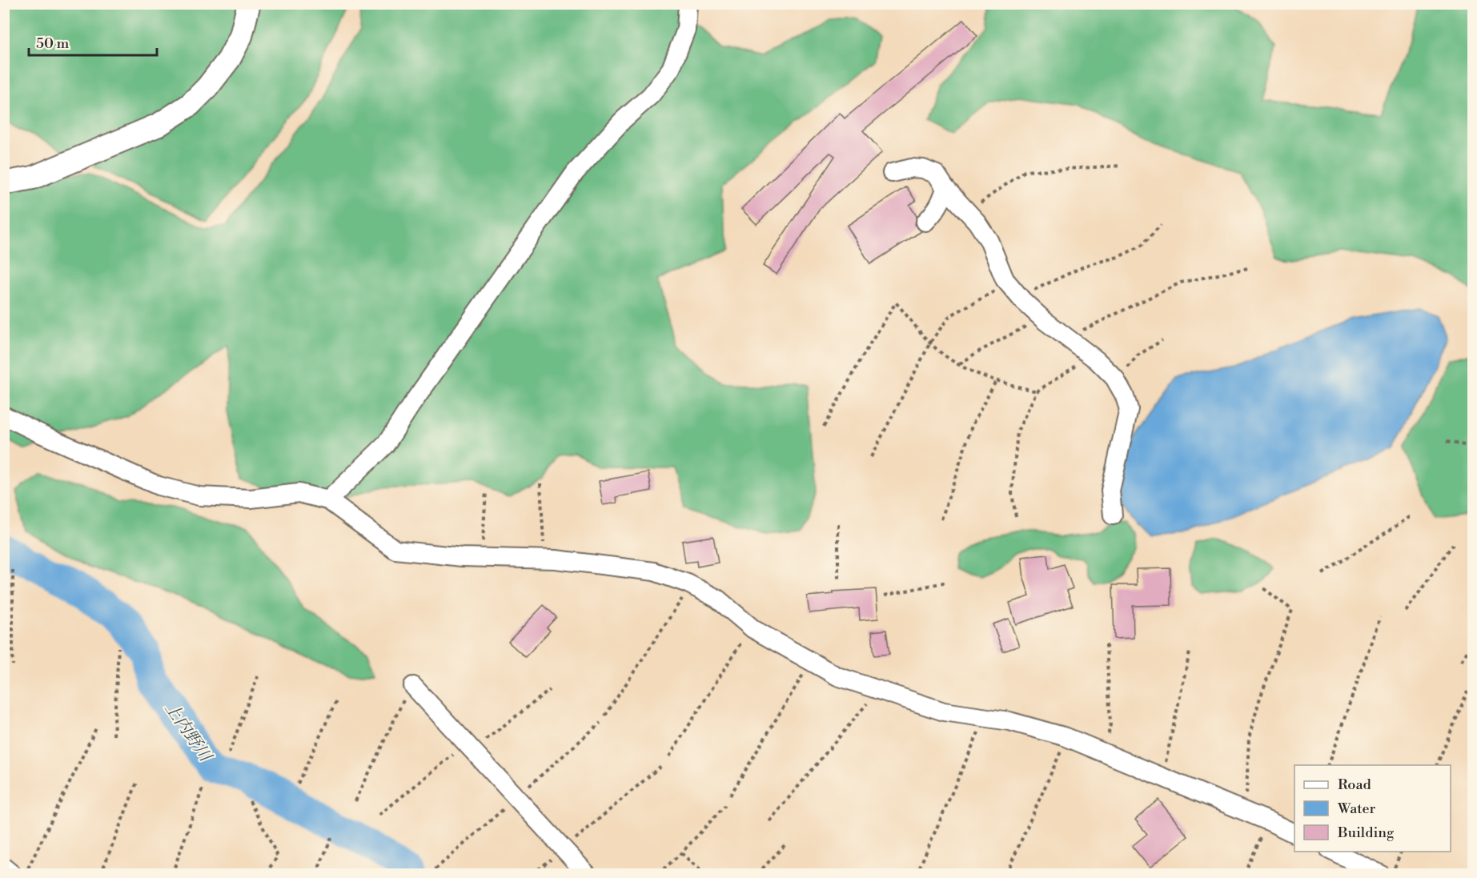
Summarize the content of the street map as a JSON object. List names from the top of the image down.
{
  "water": ["上内野川"],
  "legend": ["Road", "Water", "Building"],
  "scale_bar": "50 m"
}
